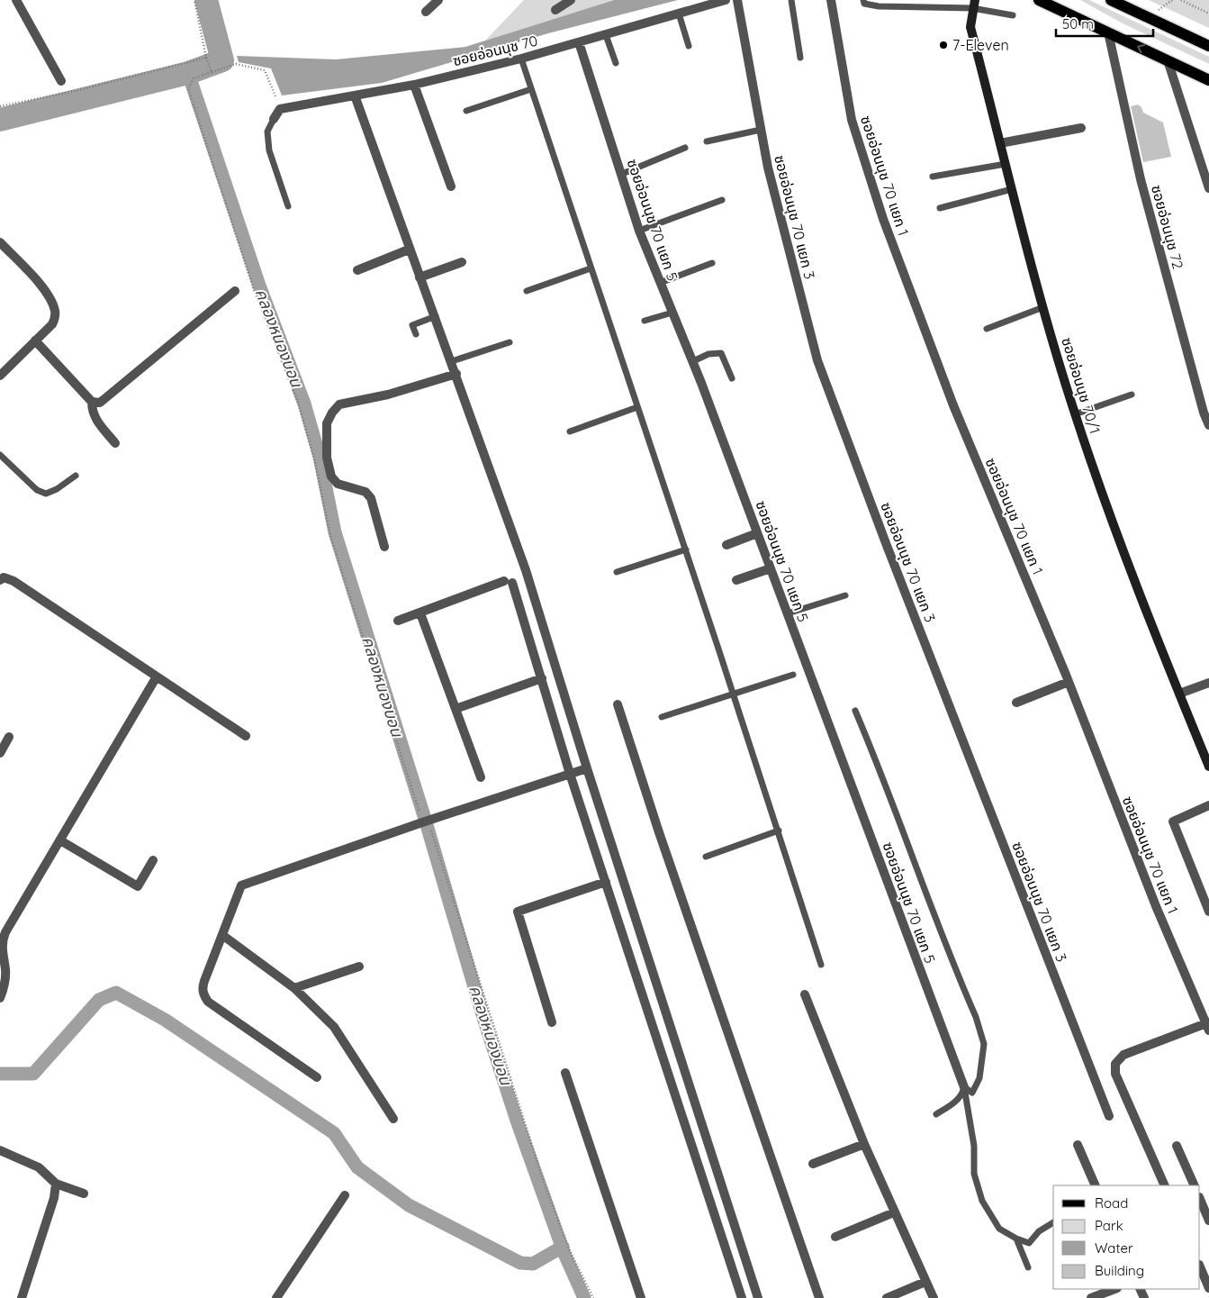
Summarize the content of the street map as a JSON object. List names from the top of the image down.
{
  "streets": {
    "street": [
      "ซอยอ่อนนุช 70",
      "ซอยอ่อนนุช 70 แยก 1",
      "ซอยอ่อนนุช 70 แยก 3",
      "ซอยอ่อนนุช 70 แยก 5",
      "ซอยอ่อนนุช 72",
      "ซอยอ่อนนุช 70/1"
    ]
  },
  "crossings": [
    ["ซอยอ่อนนุช 70", "ซอยอ่อนนุช 70 แยก 5"]
  ],
  "water": ["คลองหนองบอน"],
  "places": ["7-Eleven"],
  "legend": [
    "Road",
    "Park",
    "Water",
    "Building"
  ],
  "scale_bar": "50 m"
}
